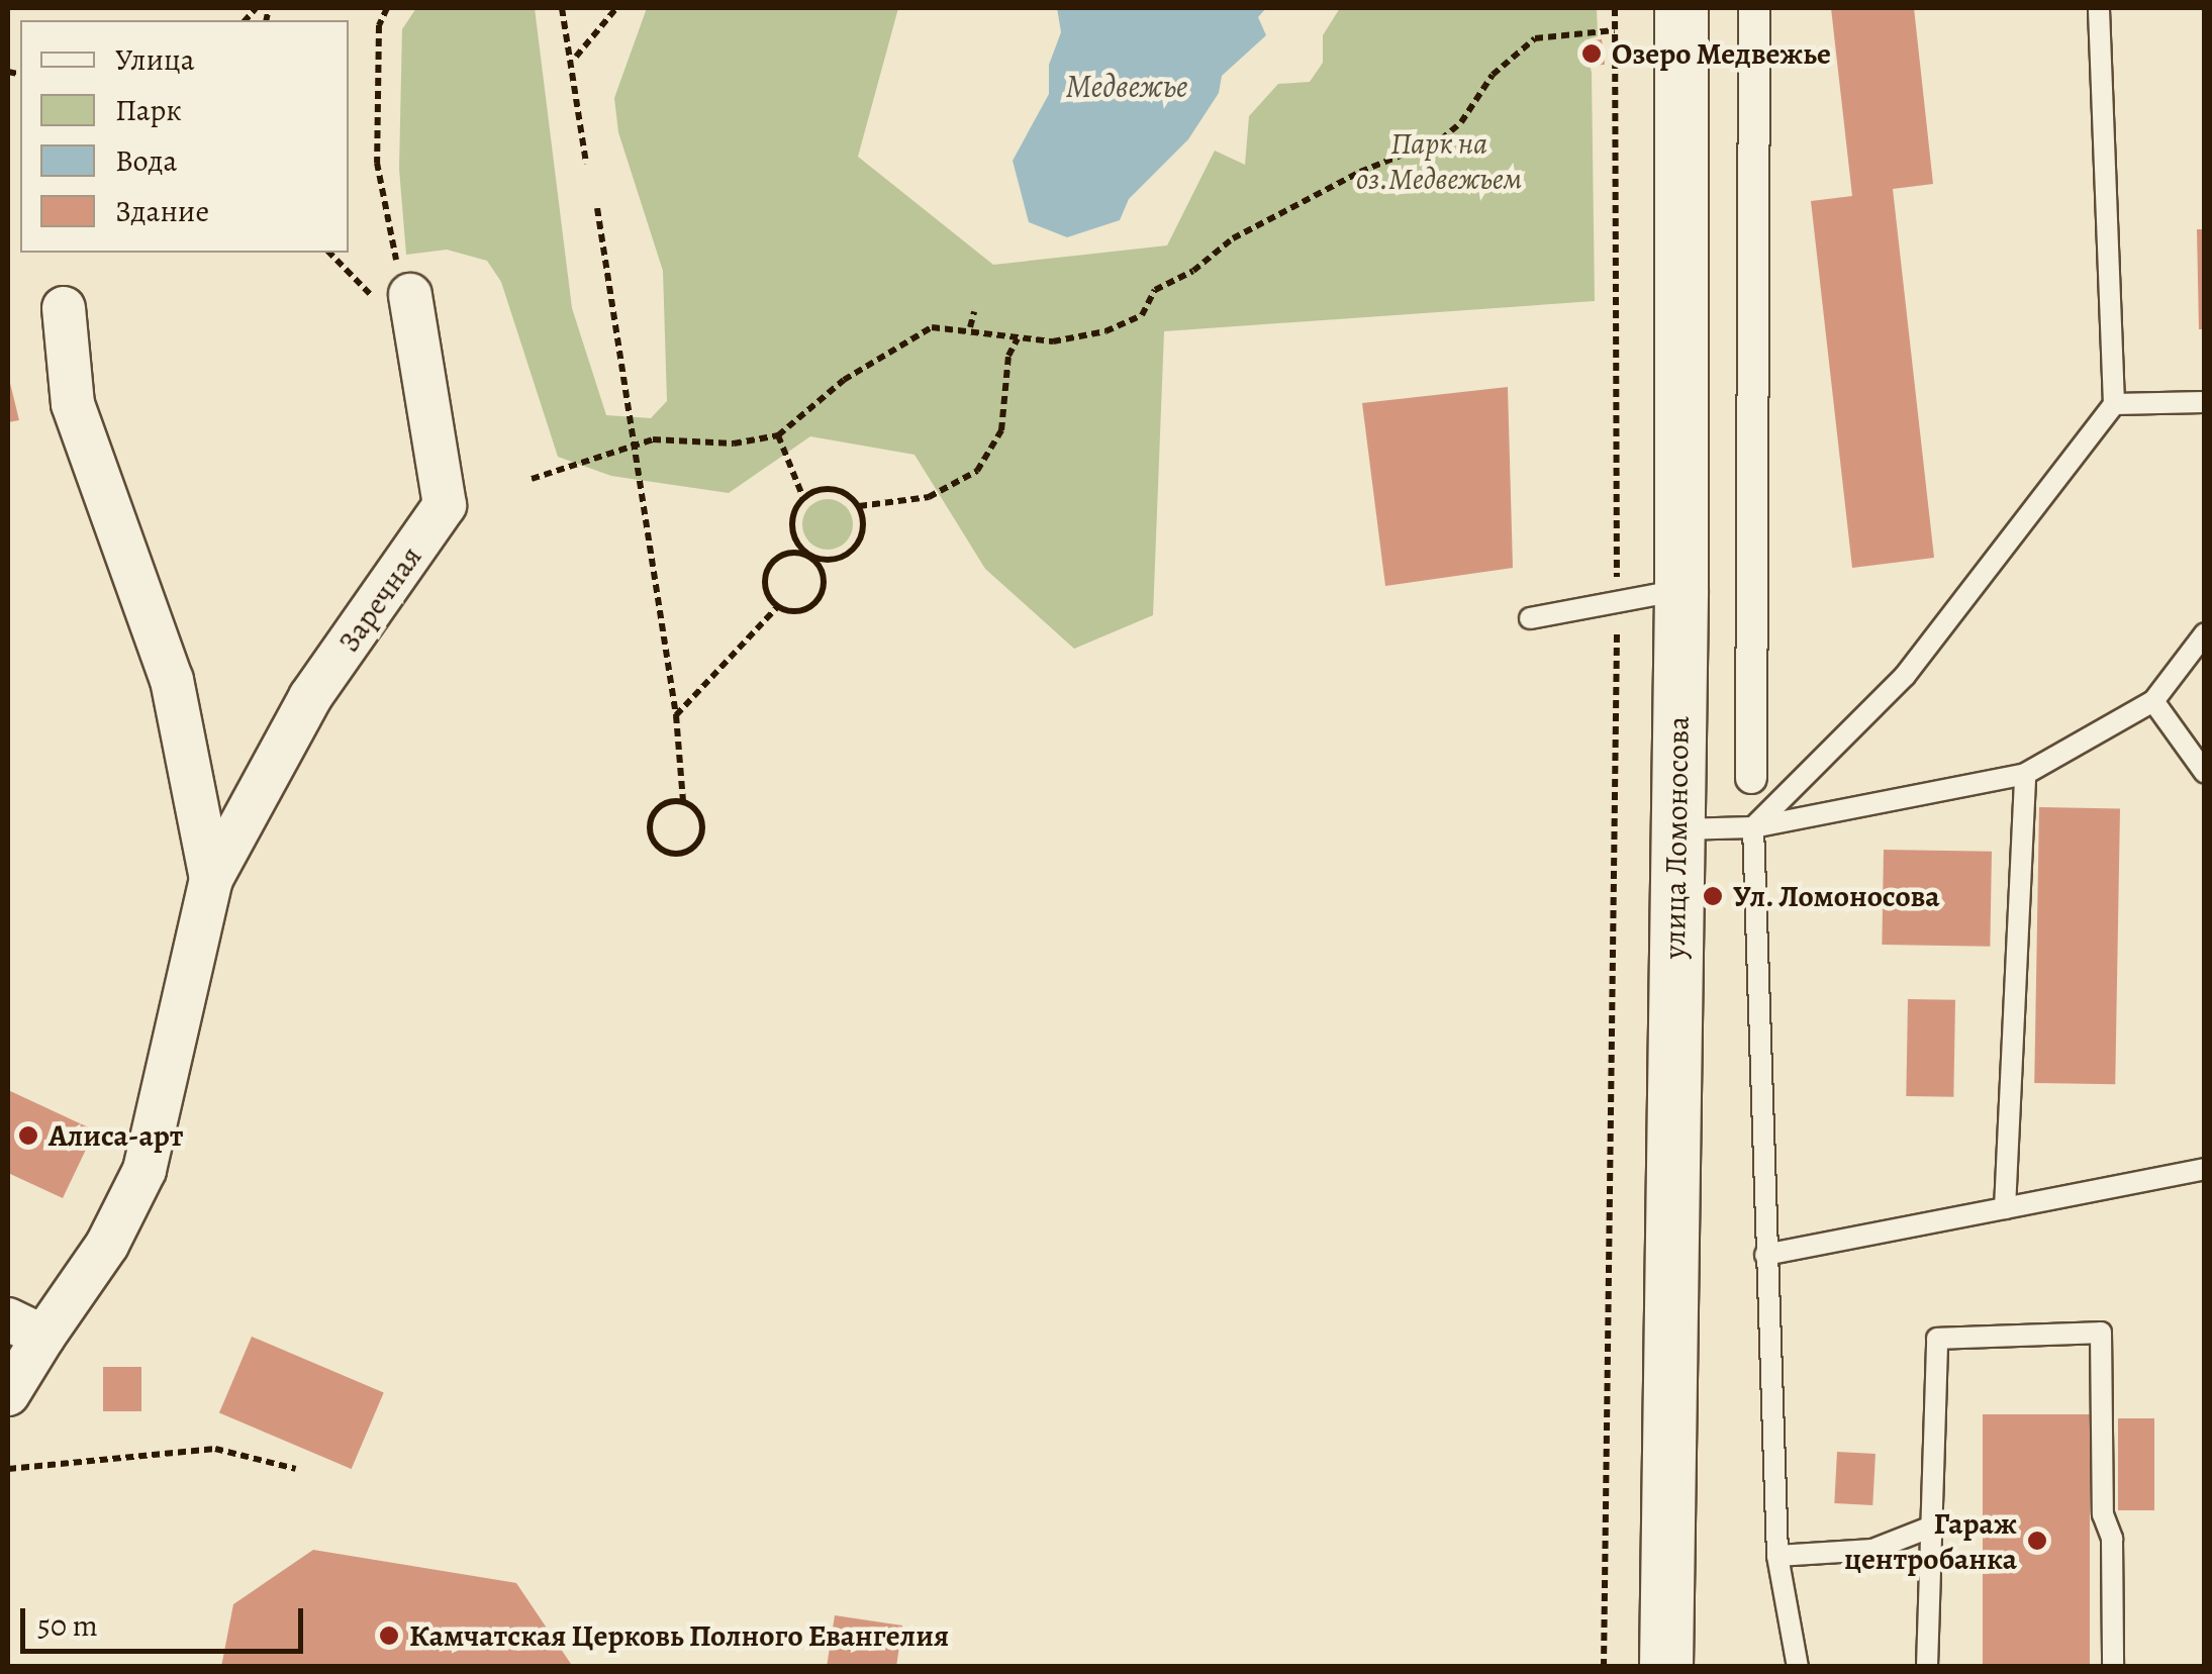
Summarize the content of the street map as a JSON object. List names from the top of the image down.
{
  "streets": {
    "street": ["Заречная", "улица Ломоносова"]
  },
  "water": ["Медвежье"],
  "parks": ["Парк на оз.Медвежьем"],
  "places": [
    "Озеро Медвежье",
    "Ул. Ломоносова",
    "Алиса-арт",
    "Гараж центробанка",
    "Камчатская Церковь Полного Евангелия"
  ],
  "legend": [
    "Улица",
    "Парк",
    "Вода",
    "Здание"
  ],
  "scale_bar": "50 m"
}
